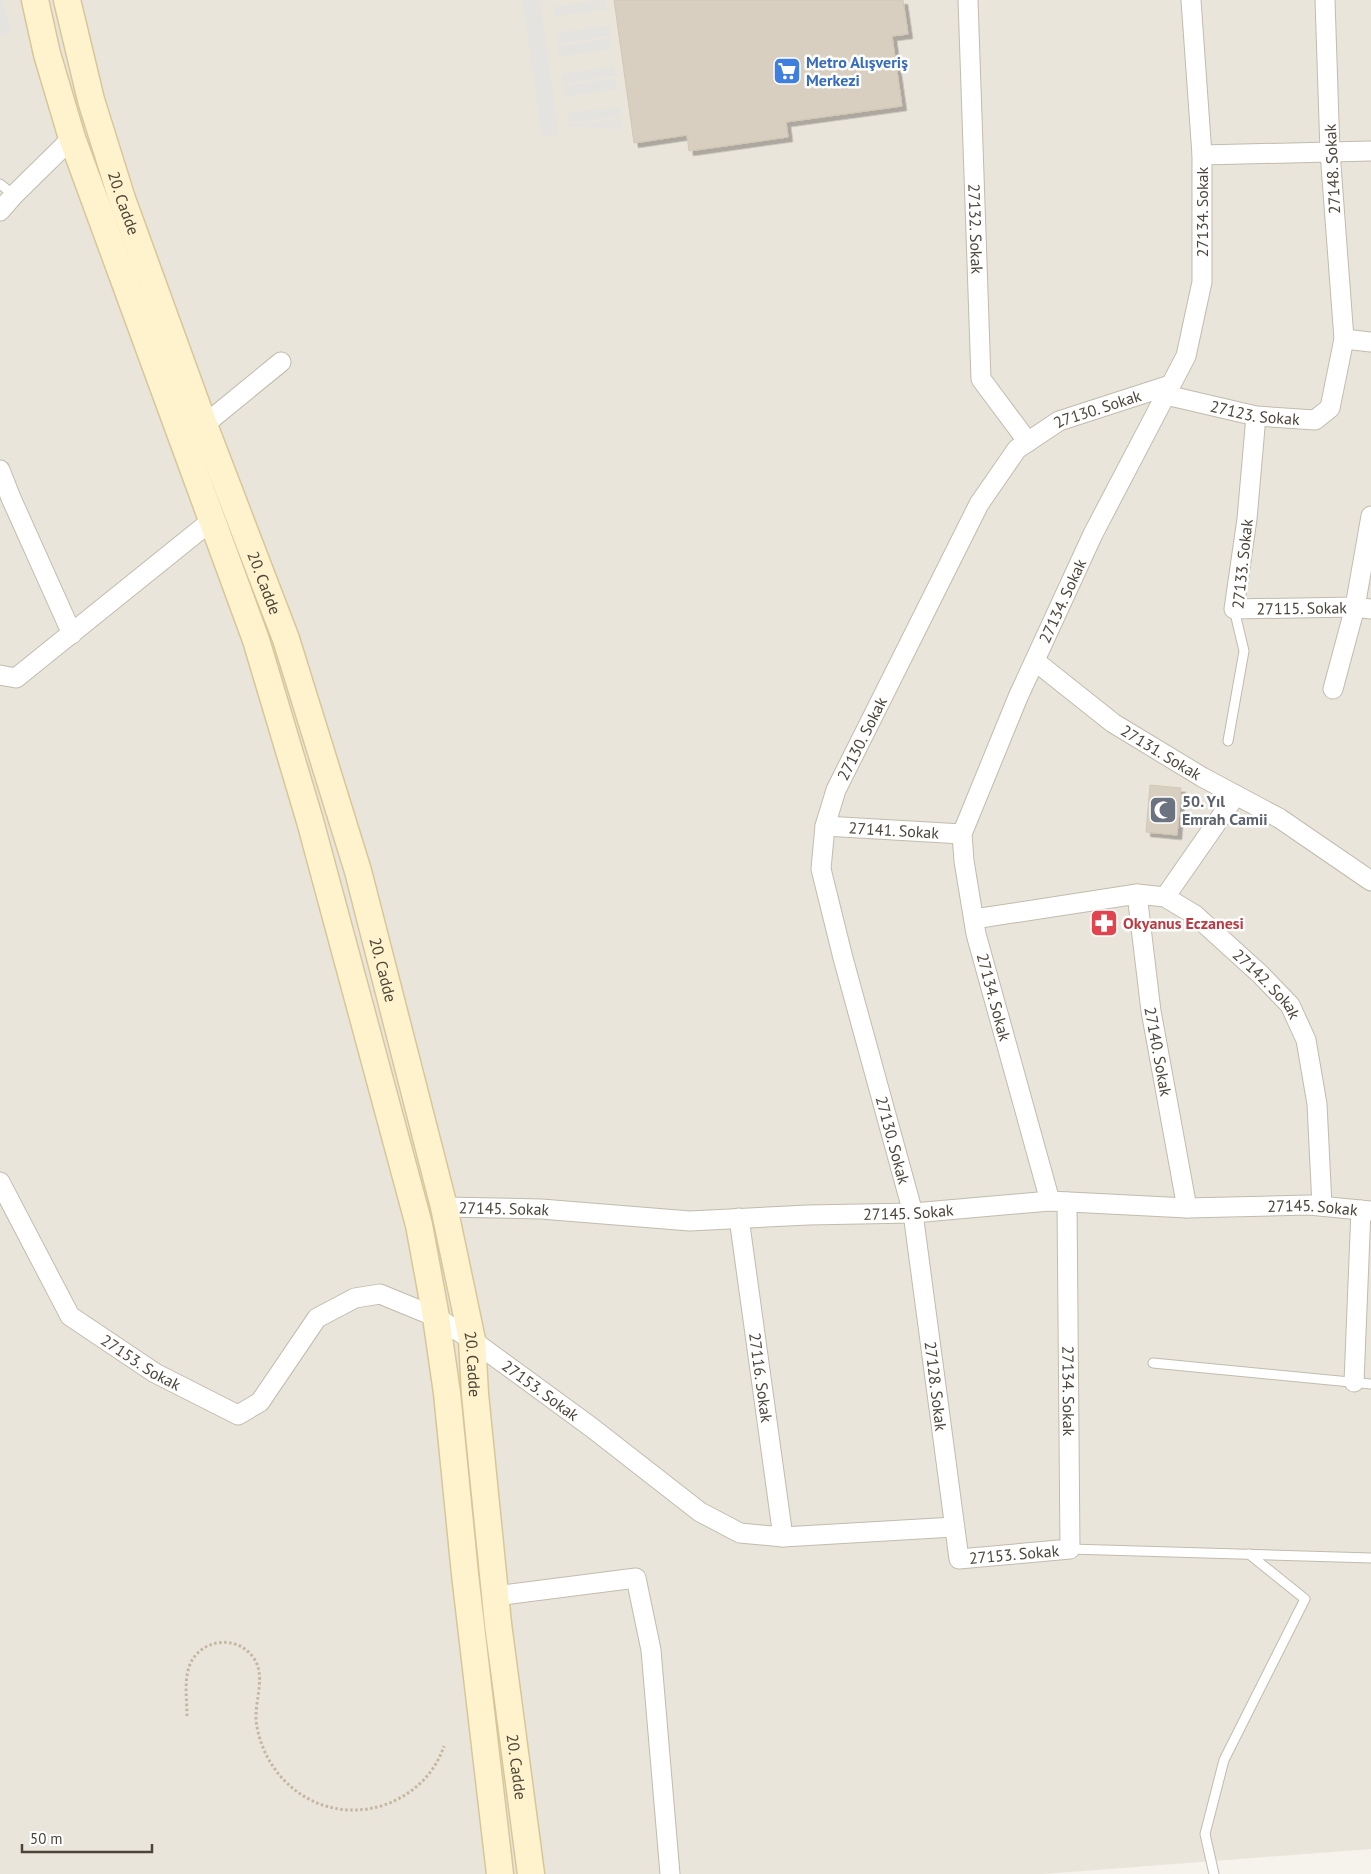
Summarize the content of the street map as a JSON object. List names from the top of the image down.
{
  "streets": {
    "main road": ["20. Cadde"],
    "street": [
      "27148. Sokak",
      "27134. Sokak",
      "27132. Sokak",
      "27130. Sokak",
      "27123. Sokak",
      "27133. Sokak",
      "27115. Sokak",
      "27131. Sokak",
      "27141. Sokak",
      "27142. Sokak",
      "27140. Sokak",
      "27145. Sokak",
      "27153. Sokak",
      "27116. Sokak",
      "27128. Sokak"
    ]
  },
  "crossings": [
    ["27148. Sokak", "27123. Sokak"],
    ["20. Cadde", "27145. Sokak"],
    ["20. Cadde", "27153. Sokak"],
    ["27134. Sokak", "27130. Sokak"],
    ["27134. Sokak", "27123. Sokak"],
    ["27134. Sokak", "27131. Sokak"],
    ["27134. Sokak", "27141. Sokak"],
    ["27134. Sokak", "27142. Sokak"],
    ["27134. Sokak", "27145. Sokak"],
    ["27134. Sokak", "27153. Sokak"],
    ["27132. Sokak", "27130. Sokak"],
    ["27130. Sokak", "27123. Sokak"],
    ["27130. Sokak", "27141. Sokak"],
    ["27130. Sokak", "27145. Sokak"],
    ["27130. Sokak", "27128. Sokak"],
    ["27123. Sokak", "27133. Sokak"],
    ["27133. Sokak", "27115. Sokak"],
    ["27142. Sokak", "27140. Sokak"],
    ["27142. Sokak", "27145. Sokak"],
    ["27140. Sokak", "27145. Sokak"],
    ["27145. Sokak", "27116. Sokak"],
    ["27145. Sokak", "27128. Sokak"],
    ["27153. Sokak", "27116. Sokak"],
    ["27153. Sokak", "27128. Sokak"]
  ],
  "places": {
    "supermarket": ["Metro Alışveriş Merkezi"],
    "mosque": ["50. Yıl Emrah Camii"],
    "pharmacy": ["Okyanus Eczanesi"]
  },
  "scale_bar": "50 m"
}
